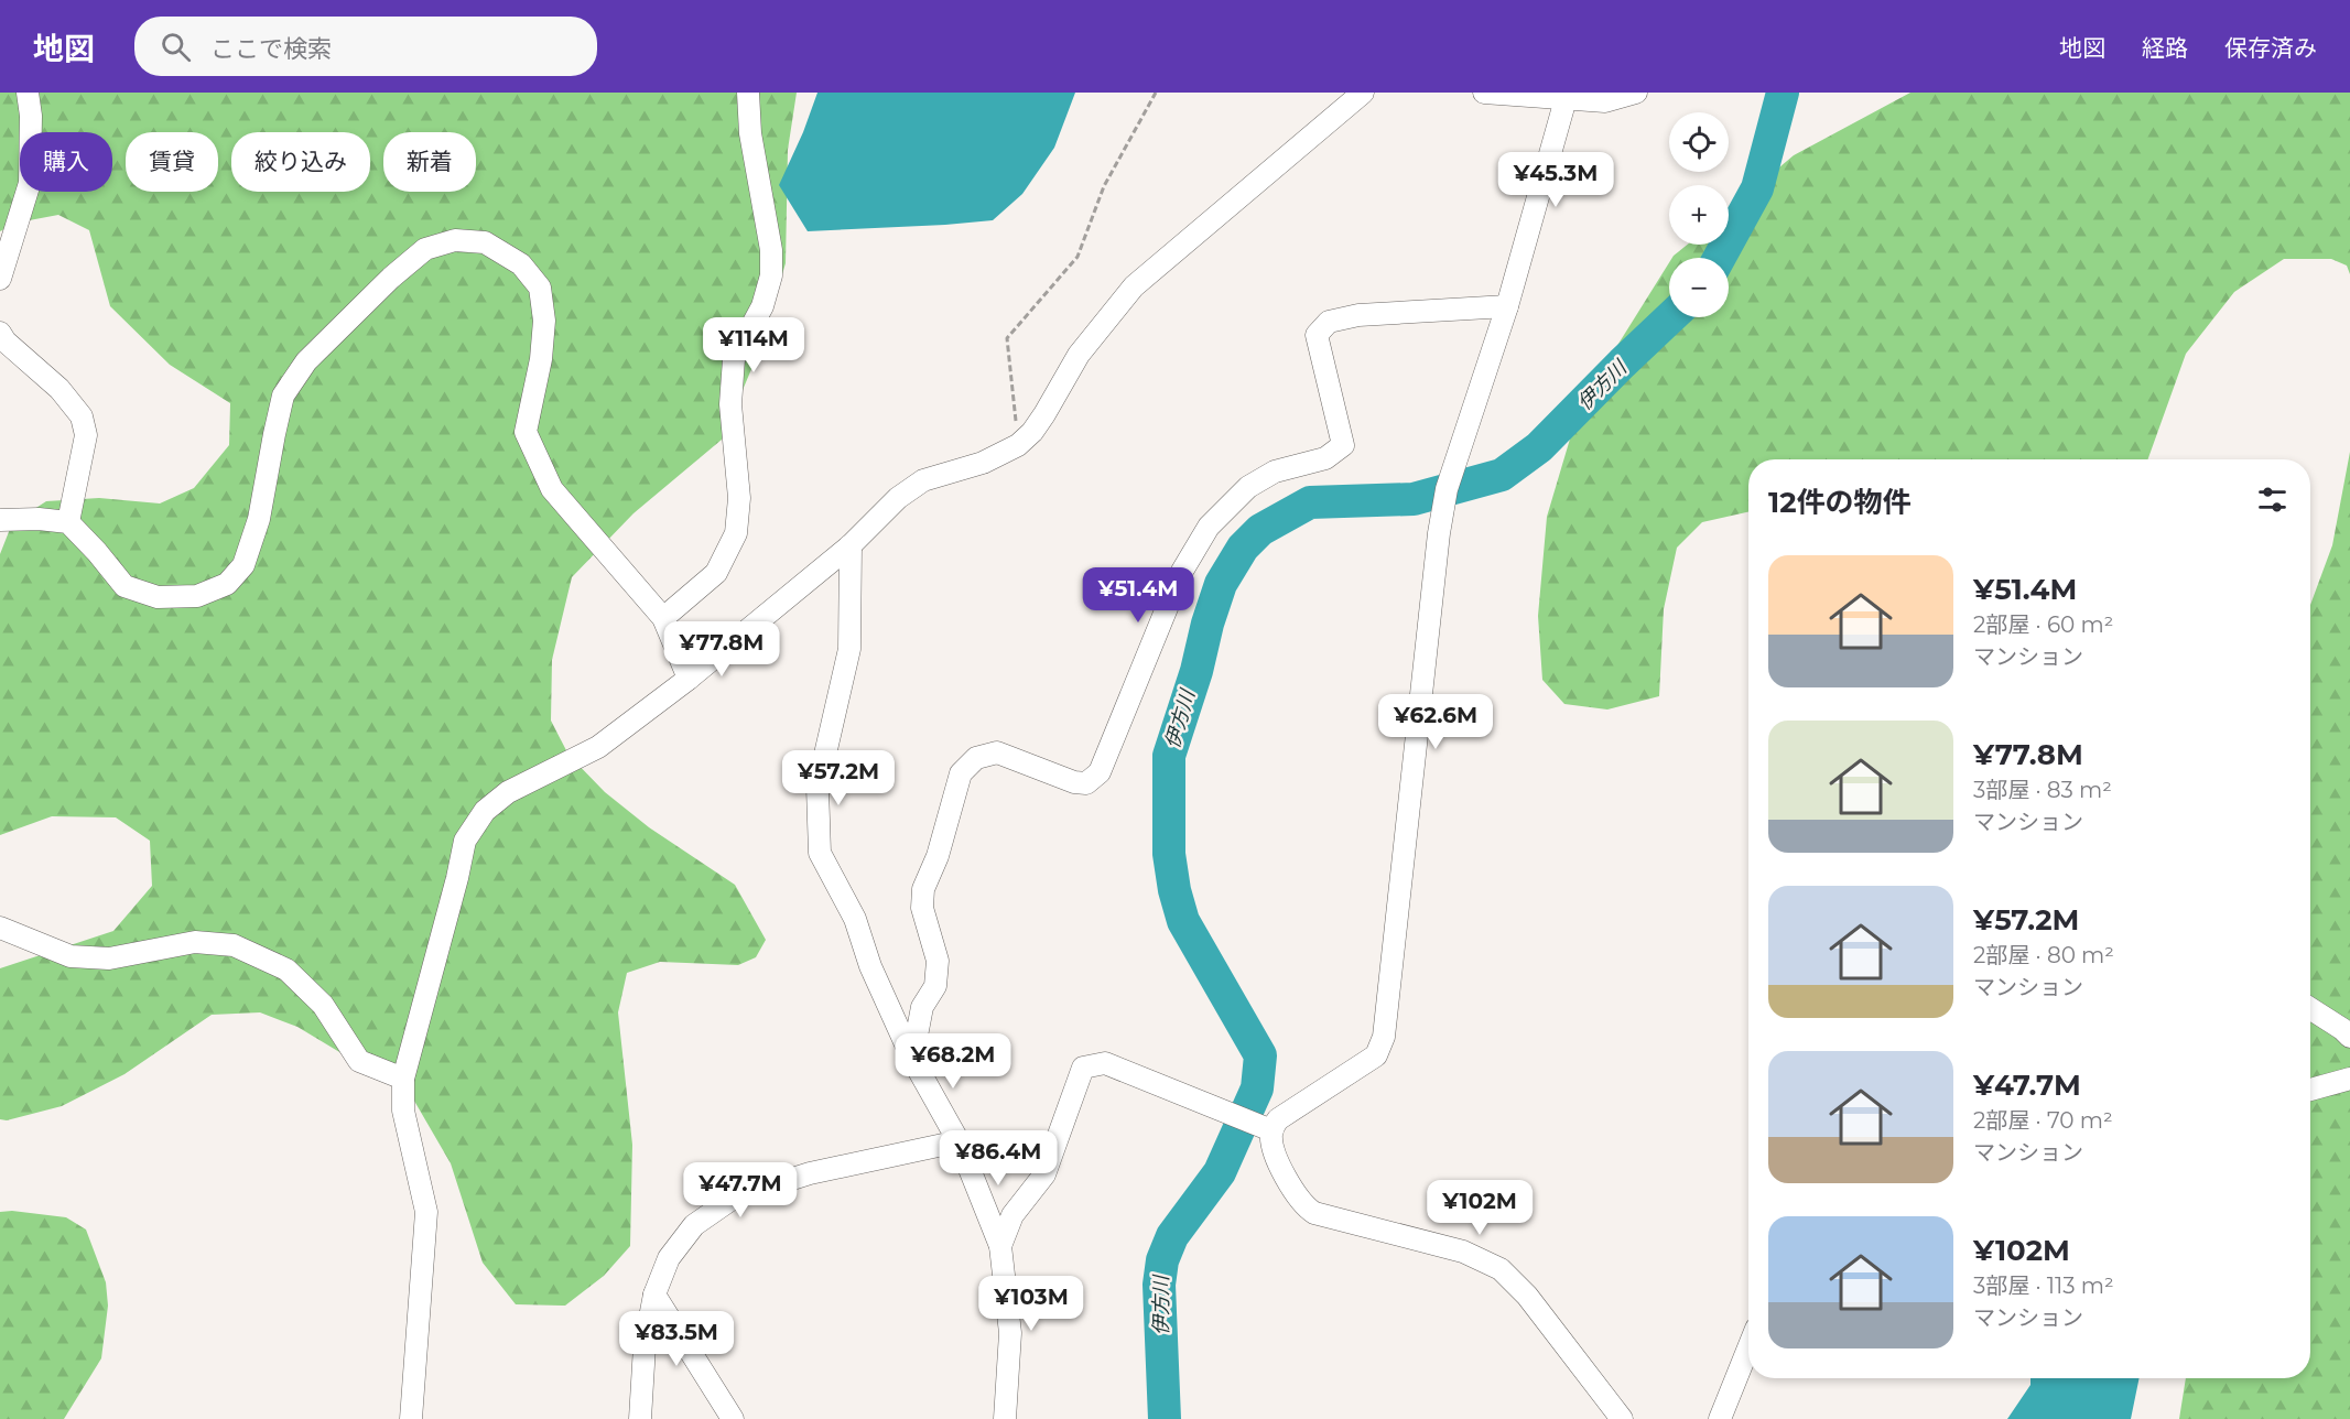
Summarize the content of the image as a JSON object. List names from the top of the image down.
{
  "water": ["伊方川"],
  "page": {
    "header": "地図",
    "search": "ここで検索",
    "nav": ["地図", "経路", "保存済み"],
    "map_buttons": ["+", "−"],
    "chip": [
      "購入",
      "賃貸",
      "絞り込み",
      "新着"
    ],
    "price": [
      "¥45.3M",
      "¥114M",
      "¥51.4M",
      "¥77.8M",
      "¥62.6M",
      "¥57.2M",
      "¥68.2M",
      "¥86.4M",
      "¥47.7M",
      "¥102M",
      "¥103M",
      "¥83.5M"
    ],
    "heading": "12件の物件",
    "list": [
      {
        "name": "¥51.4M",
        "note": "2部屋 · 60 m² · マンション"
      },
      {
        "name": "¥77.8M",
        "note": "3部屋 · 83 m² · マンション"
      },
      {
        "name": "¥57.2M",
        "note": "2部屋 · 80 m² · マンション"
      },
      {
        "name": "¥47.7M",
        "note": "2部屋 · 70 m² · マンション"
      },
      {
        "name": "¥102M",
        "note": "3部屋 · 113 m² · マンション"
      }
    ]
  }
}
